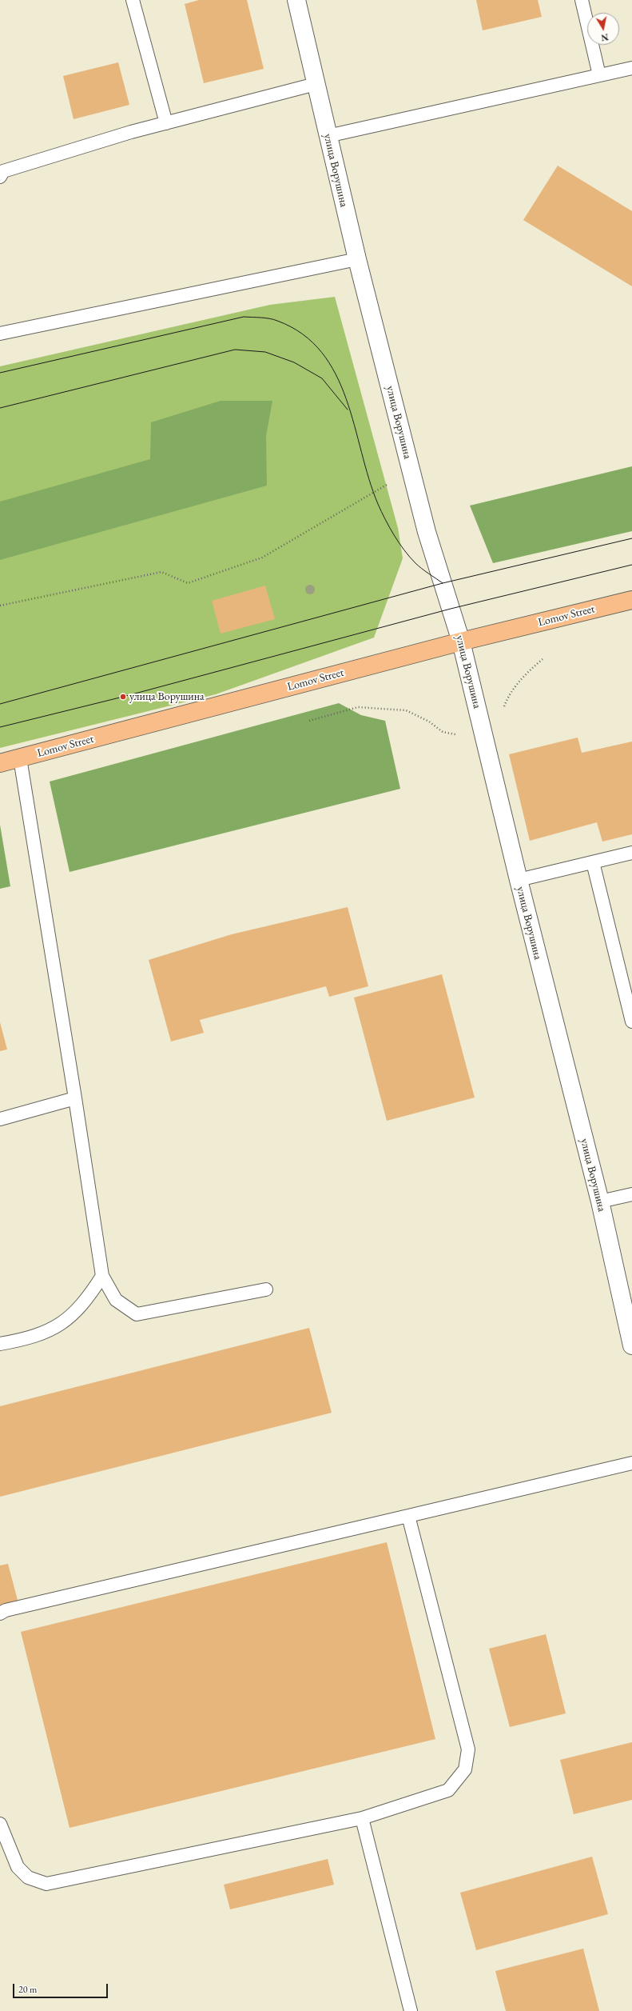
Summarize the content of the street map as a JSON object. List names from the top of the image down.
{
  "streets": {
    "main road": ["Lomov Street"],
    "street": ["улица Ворушина"]
  },
  "crossings": [
    ["улица Ворушина", "Lomov Street"]
  ],
  "places": ["улица Ворушина"],
  "scale_bar": "20 m",
  "north": "bottom"
}
